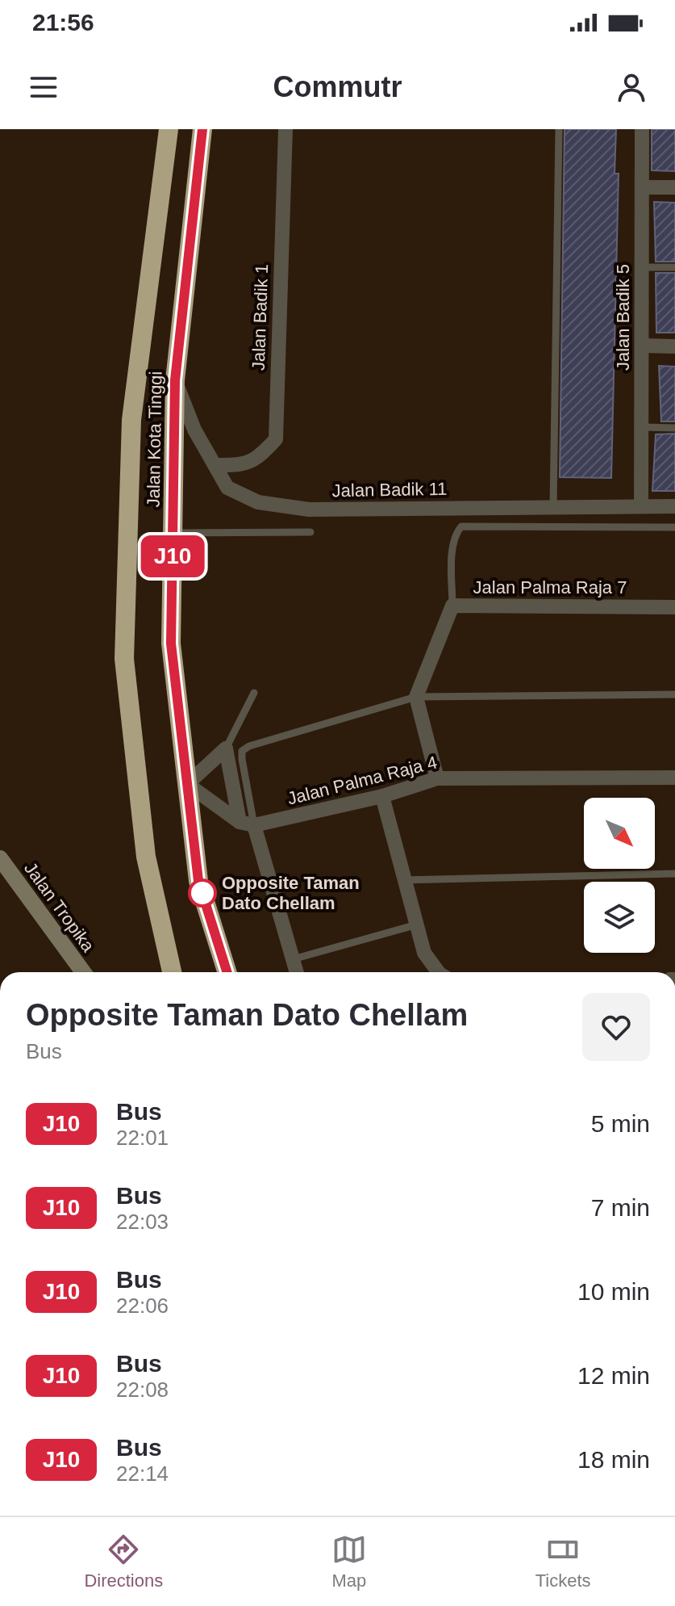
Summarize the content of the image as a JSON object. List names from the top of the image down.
{
  "streets": {
    "highway": ["Jalan Kota Tinggi"],
    "street": [
      "Jalan Badik 1",
      "Jalan Badik 5",
      "Jalan Badik 11",
      "Jalan Palma Raja 7",
      "Jalan Palma Raja 4",
      "Jalan Tropika"
    ]
  },
  "crossings": [
    ["Jalan Badik 1", "Jalan Badik 11"],
    ["Jalan Badik 5", "Jalan Badik 11"],
    ["Jalan Kota Tinggi", "Jalan Badik 11"]
  ],
  "places": ["Opposite Taman Dato Chellam"],
  "lines": ["bus line J10"],
  "north": "bottom right",
  "page": {
    "status": "21:56",
    "header": "Commutr",
    "on_map": "J10",
    "heading": ["Opposite Taman Dato Chellam", "Bus"],
    "list": [
      {
        "mark": "J10",
        "name": "Bus",
        "note": "22:01",
        "value": "5 min"
      },
      {
        "mark": "J10",
        "name": "Bus",
        "note": "22:03",
        "value": "7 min"
      },
      {
        "mark": "J10",
        "name": "Bus",
        "note": "22:06",
        "value": "10 min"
      },
      {
        "mark": "J10",
        "name": "Bus",
        "note": "22:08",
        "value": "12 min"
      },
      {
        "mark": "J10",
        "name": "Bus",
        "note": "22:14",
        "value": "18 min"
      }
    ],
    "tabs": ["Directions", "Map", "Tickets"]
  }
}
